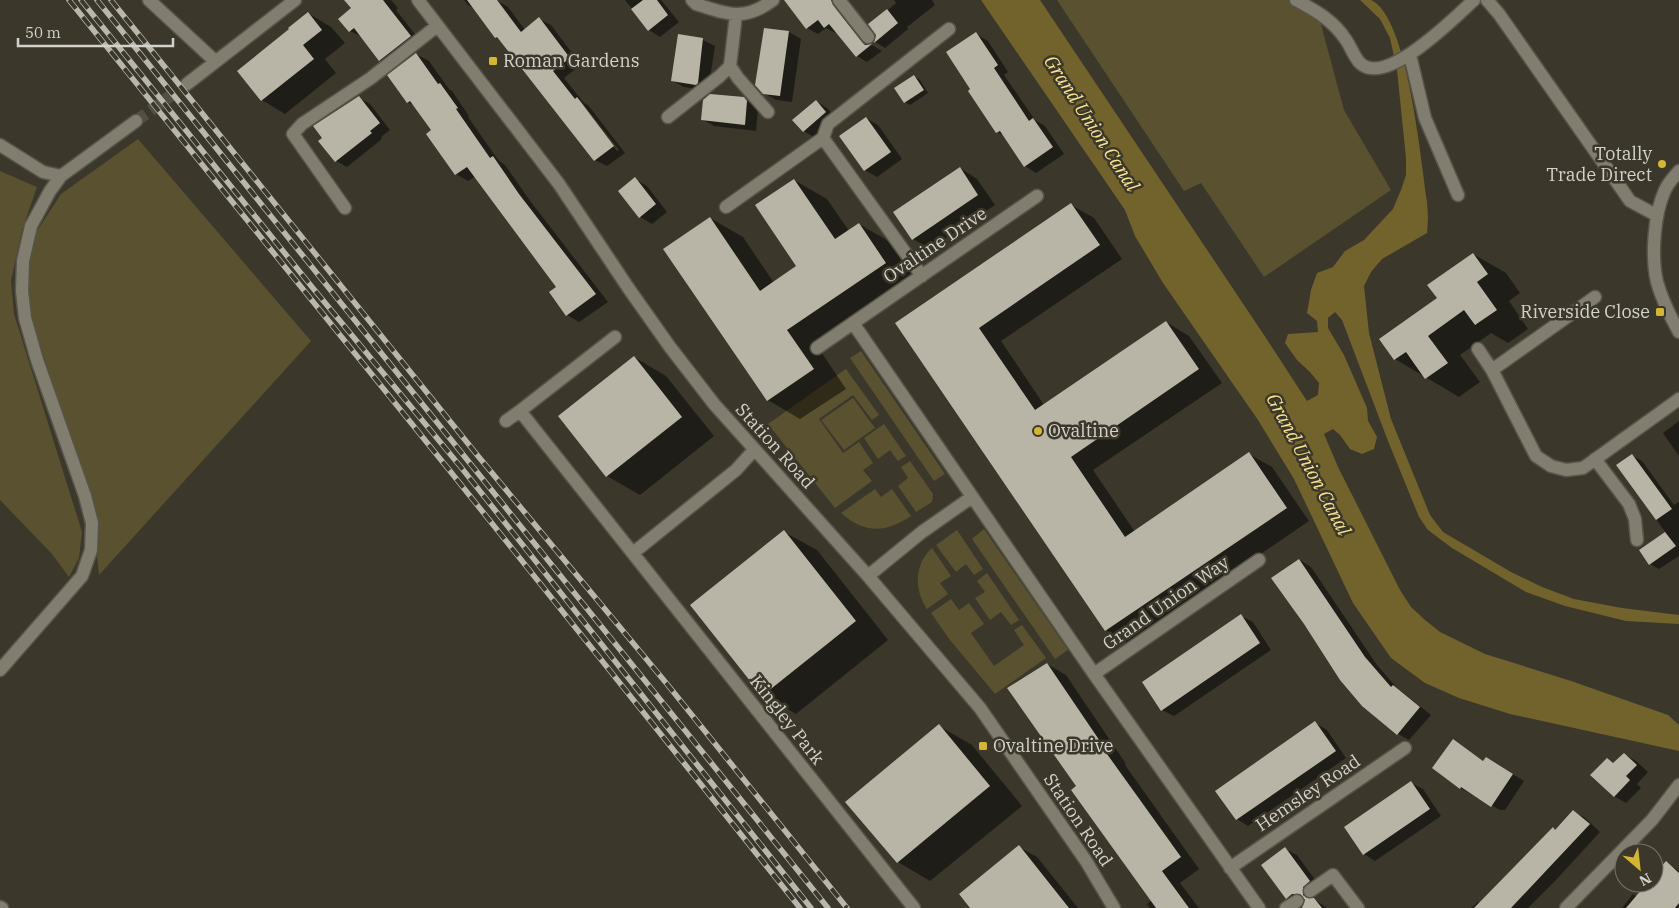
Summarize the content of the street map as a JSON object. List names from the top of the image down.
{
  "streets": {
    "street": [
      "Ovaltine Drive",
      "Station Road",
      "Grand Union Way",
      "Kingley Park",
      "Hemsley Road"
    ]
  },
  "water": ["Grand Union Canal"],
  "places": {
    "transit": ["Roman Gardens", "Riverside Close", "Ovaltine Drive"],
    "other": ["Totally Trade Direct", "Ovaltine"]
  },
  "scale_bar": "50 m",
  "north": "bottom right"
}
